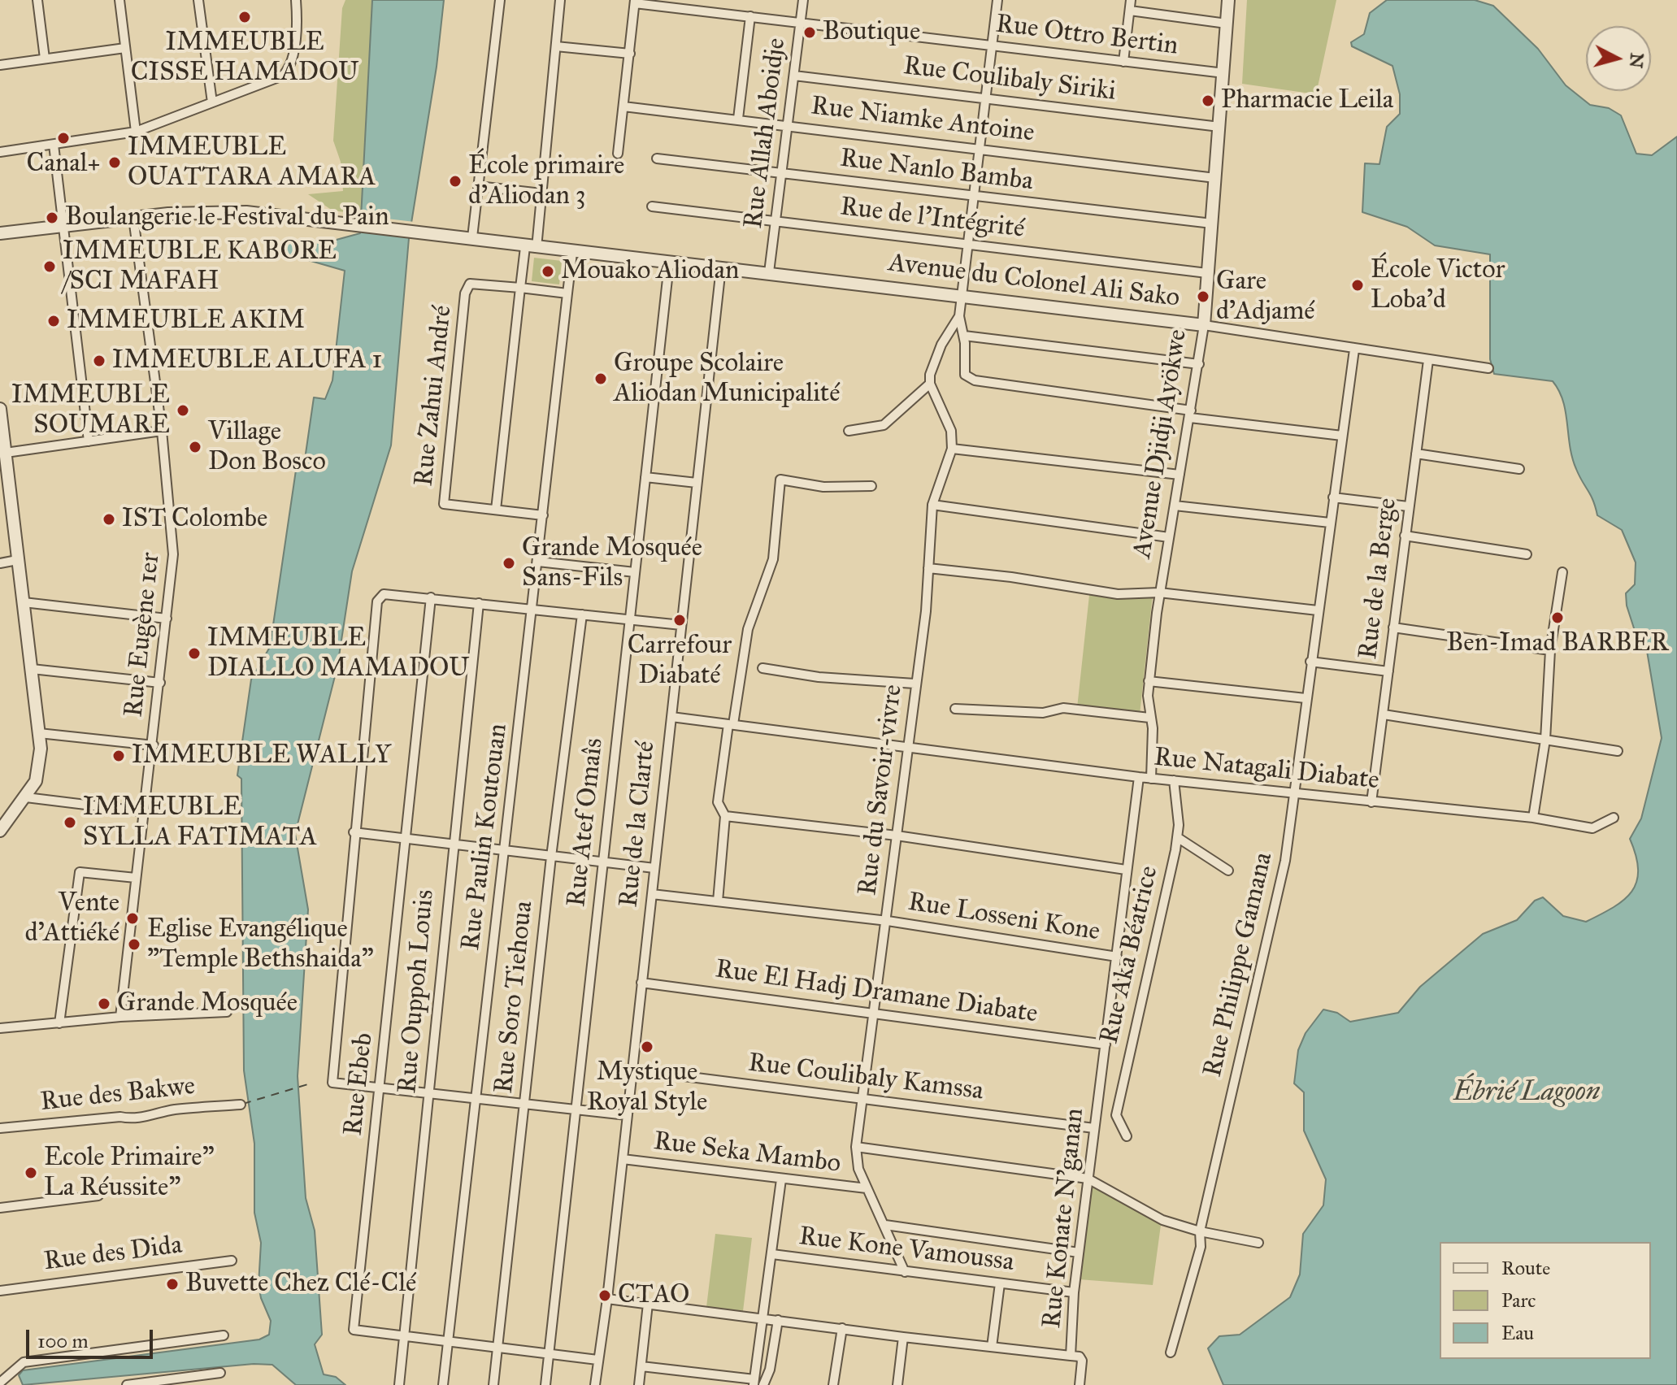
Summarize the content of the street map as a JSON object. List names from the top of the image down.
{
  "streets": {
    "street": [
      "Rue Ottro Bertin",
      "Rue Coulibaly Siriki",
      "Rue Niamke Antoine",
      "Rue Allah Aboidje",
      "Rue Nanlo Bamba",
      "Rue de l'Intégrité",
      "Avenue du Colonel Ali Sako",
      "Rue Zahui André",
      "Avenue Djidji Ayökwe",
      "Rue de la Berge",
      "Rue Eugène 1er",
      "Rue Natagali Diabate",
      "Rue du Savoir-vivre",
      "Rue Atef Omaîs",
      "Rue de la Clarté",
      "Rue Paulin Koutouan",
      "Rue Losseni Kone",
      "Rue Aka Béatrice",
      "Rue Philippe Gamana",
      "Rue Ouppoh Louis",
      "Rue El Hadj Dramane Diabate",
      "Rue Soro Tiehoua",
      "Rue Coulibaly Kamssa",
      "Rue Ebeb",
      "Rue des Bakwe",
      "Rue Seka Mambo",
      "Rue Konate N'ganan",
      "Rue Kone Vamoussa",
      "Rue des Dida"
    ]
  },
  "crossings": [
    ["Rue Ottro Bertin", "Rue Allah Aboidje"],
    ["Rue Ottro Bertin", "Avenue Djidji Ayökwe"],
    ["Rue Coulibaly Siriki", "Rue Allah Aboidje"],
    ["Rue Coulibaly Siriki", "Avenue Djidji Ayökwe"],
    ["Rue Niamke Antoine", "Rue Allah Aboidje"],
    ["Rue Niamke Antoine", "Avenue Djidji Ayökwe"],
    ["Rue Allah Aboidje", "Rue Nanlo Bamba"],
    ["Rue Allah Aboidje", "Rue de l'Intégrité"],
    ["Rue Allah Aboidje", "Avenue du Colonel Ali Sako"],
    ["Rue Nanlo Bamba", "Avenue Djidji Ayökwe"],
    ["Rue de l'Intégrité", "Avenue Djidji Ayökwe"],
    ["Avenue du Colonel Ali Sako", "Avenue Djidji Ayökwe"],
    ["Avenue du Colonel Ali Sako", "Rue de la Berge"],
    ["Avenue du Colonel Ali Sako", "Rue Eugène 1er"],
    ["Avenue du Colonel Ali Sako", "Rue Atef Omaîs"],
    ["Avenue du Colonel Ali Sako", "Rue de la Clarté"],
    ["Avenue du Colonel Ali Sako", "Rue Paulin Koutouan"],
    ["Avenue du Colonel Ali Sako", "Rue Philippe Gamana"],
    ["Rue Zahui André", "Rue Paulin Koutouan"],
    ["Avenue Djidji Ayökwe", "Rue Natagali Diabate"],
    ["Rue de la Berge", "Rue Natagali Diabate"],
    ["Rue Natagali Diabate", "Rue du Savoir-vivre"],
    ["Rue Natagali Diabate", "Rue de la Clarté"],
    ["Rue Natagali Diabate", "Rue Aka Béatrice"],
    ["Rue Natagali Diabate", "Rue Philippe Gamana"],
    ["Rue Natagali Diabate", "Rue Konate N'ganan"],
    ["Rue du Savoir-vivre", "Rue Losseni Kone"],
    ["Rue du Savoir-vivre", "Rue El Hadj Dramane Diabate"],
    ["Rue du Savoir-vivre", "Rue Coulibaly Kamssa"],
    ["Rue du Savoir-vivre", "Rue Seka Mambo"],
    ["Rue du Savoir-vivre", "Rue Kone Vamoussa"],
    ["Rue Atef Omaîs", "Rue Ebeb"],
    ["Rue de la Clarté", "Rue Losseni Kone"],
    ["Rue de la Clarté", "Rue El Hadj Dramane Diabate"],
    ["Rue de la Clarté", "Rue Coulibaly Kamssa"],
    ["Rue de la Clarté", "Rue Ebeb"],
    ["Rue de la Clarté", "Rue Seka Mambo"],
    ["Rue de la Clarté", "Rue Konate N'ganan"],
    ["Rue Paulin Koutouan", "Rue Ebeb"],
    ["Rue Losseni Kone", "Rue Konate N'ganan"],
    ["Rue Ouppoh Louis", "Rue Ebeb"],
    ["Rue El Hadj Dramane Diabate", "Rue Konate N'ganan"],
    ["Rue Soro Tiehoua", "Rue Ebeb"],
    ["Rue Coulibaly Kamssa", "Rue Konate N'ganan"],
    ["Rue Konate N'ganan", "Rue Kone Vamoussa"]
  ],
  "water": ["Ébrié Lagoon"],
  "places": [
    "IMMEUBLE CISSE HAMADOU",
    "Boutique",
    "Pharmacie Leila",
    "Canal+",
    "IMMEUBLE OUATTARA AMARA",
    "École primaire d’Aliodan 3",
    "Boulangerie le Festival du Pain",
    "IMMEUBLE KABORE /SCI MAFAH",
    "Mouako Aliodan",
    "École Victor Loba'd",
    "Gare d'Adjamé",
    "IMMEUBLE AKIM",
    "IMMEUBLE ALUFA 1",
    "Groupe Scolaire Aliodan Municipalité",
    "IMMEUBLE SOUMARE",
    "Village Don Bosco",
    "IST Colombe",
    "Grande Mosquée Sans-Fils",
    "Ben-Imad BARBER",
    "Carrefour Diabaté",
    "IMMEUBLE DIALLO MAMADOU",
    "IMMEUBLE WALLY",
    "IMMEUBLE SYLLA FATIMATA",
    "Vente d'Attiéké",
    "Eglise Evangélique \"Temple Bethshaida\"",
    "Grande Mosquée",
    "Mystique Royal Style",
    "Ecole Primaire\" La Réussite\"",
    "Buvette Chez Clé-Clé",
    "CTAO"
  ],
  "legend": ["Route", "Parc", "Eau"],
  "scale_bar": "100 m",
  "north": "right"
}
